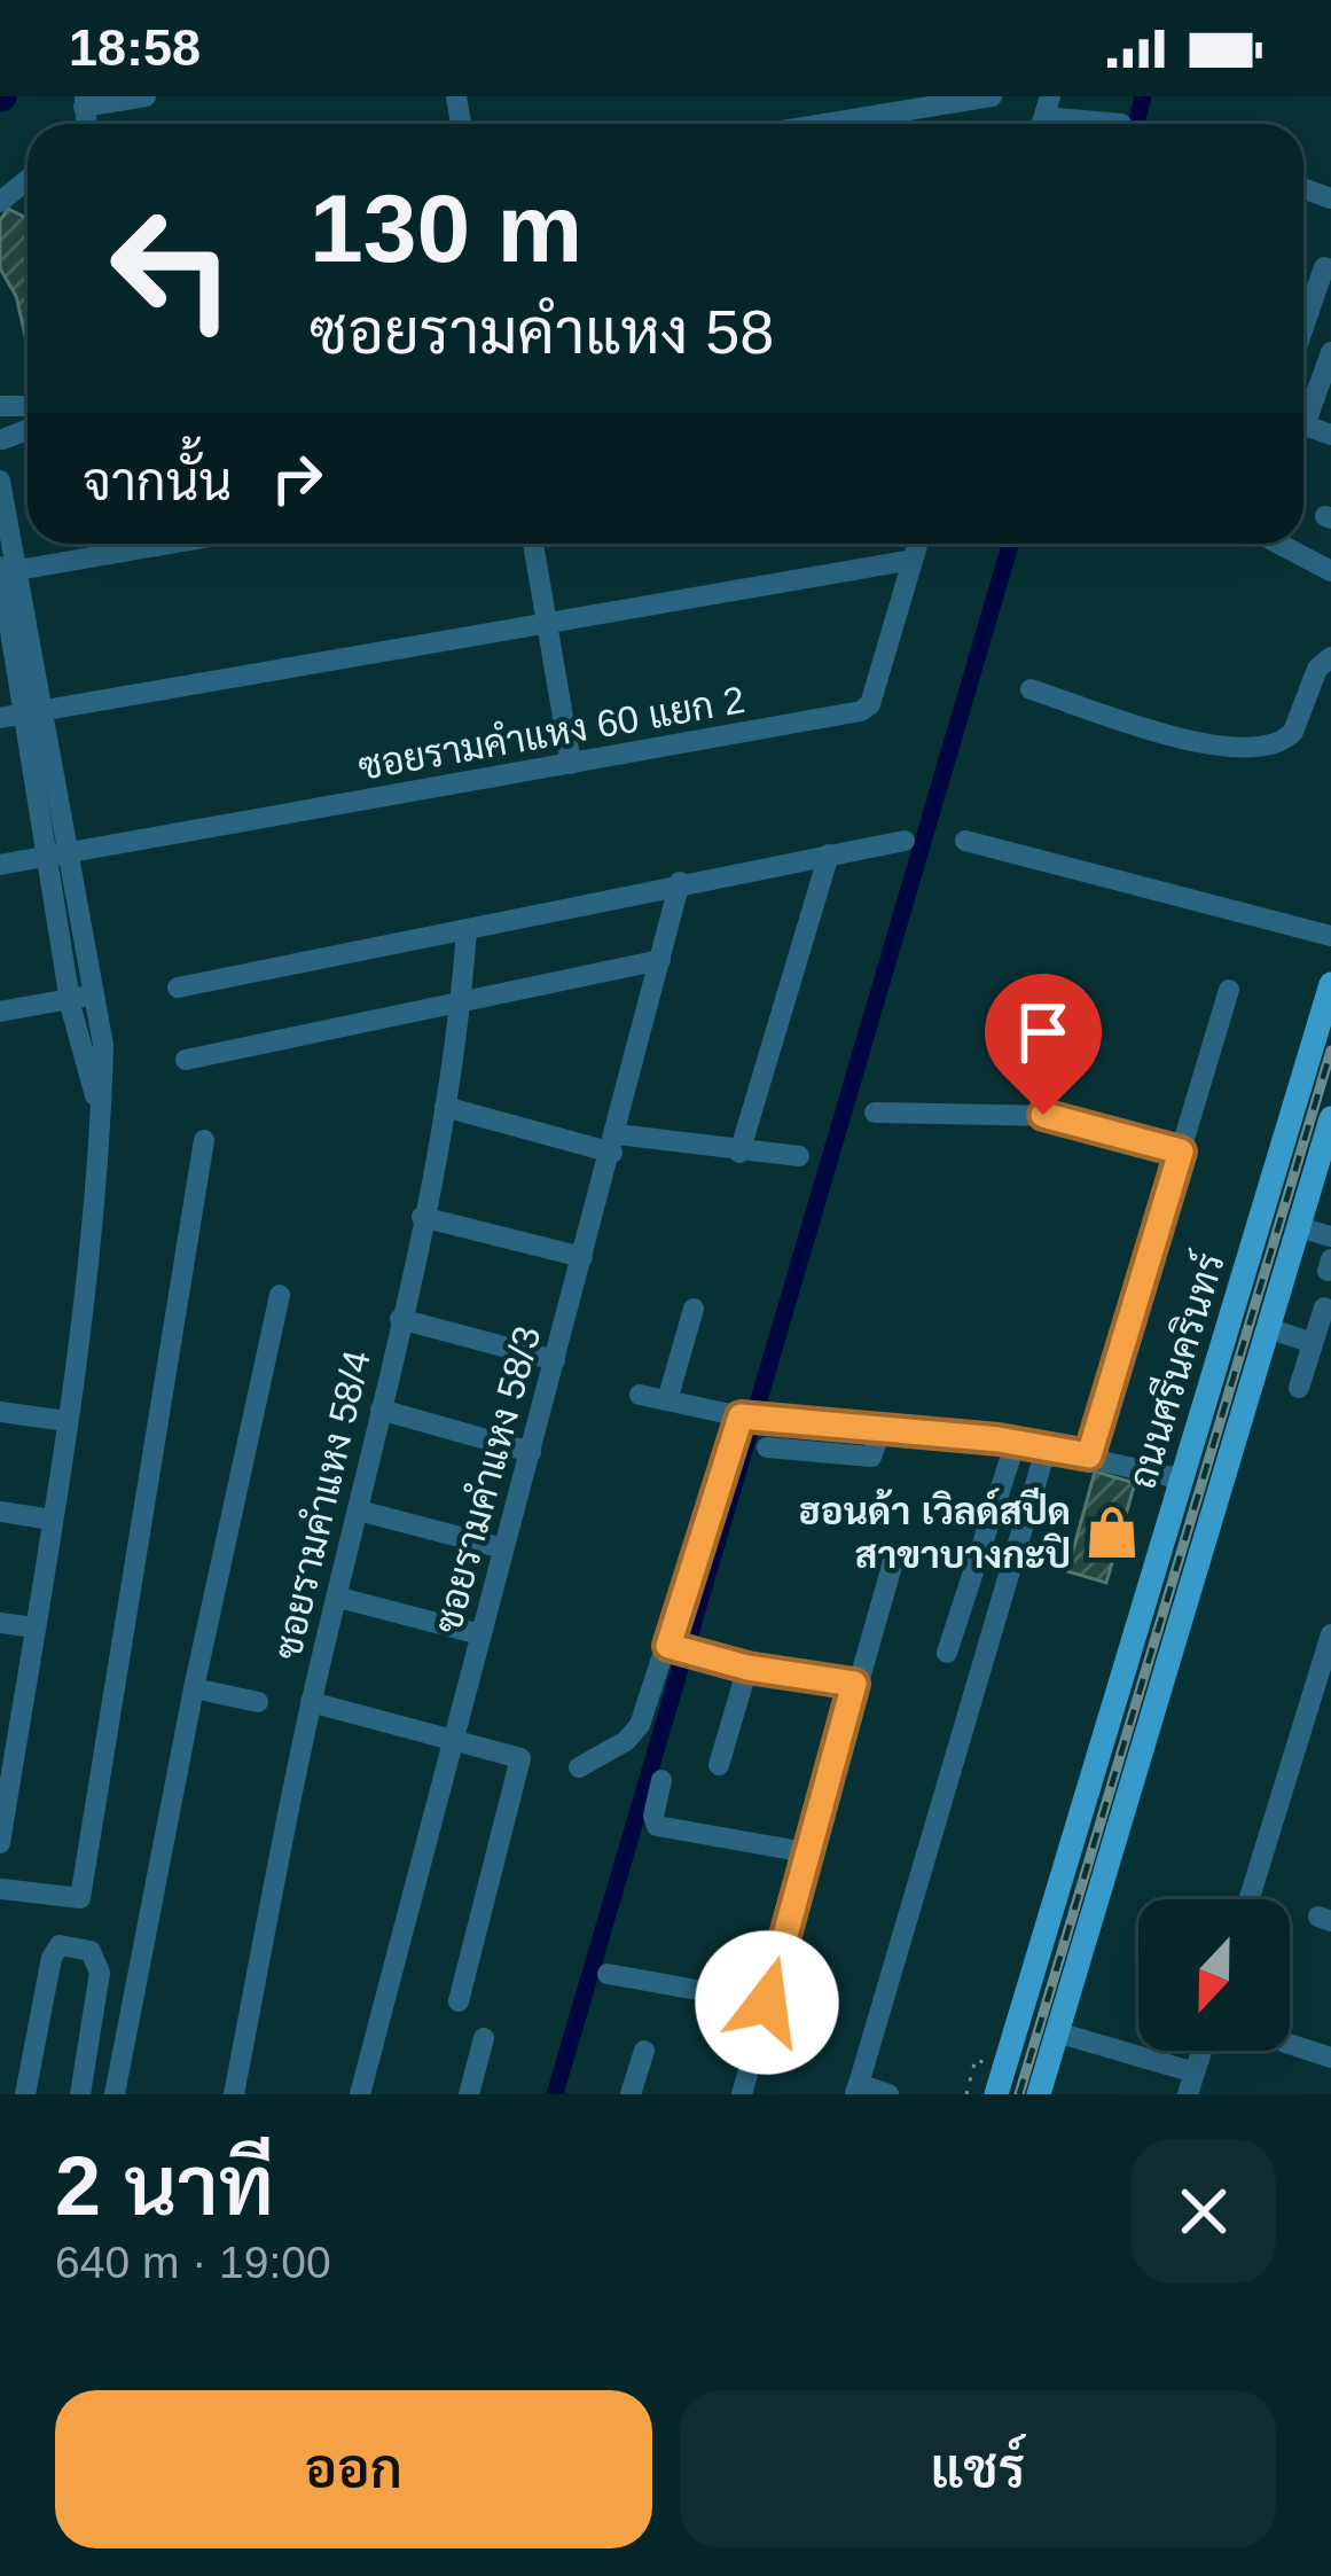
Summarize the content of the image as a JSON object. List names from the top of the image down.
{
  "streets": {
    "main road": ["ถนนศรีนครินทร์"],
    "street": ["ซอยรามคำแหง 60 แยก 2", "ซอยรามคำแหง 58/3", "ซอยรามคำแหง 58/4"]
  },
  "places": {
    "shop": ["ฮอนด้า เวิลด์สปีด สาขาบางกะปิ"]
  },
  "north": "bottom",
  "page": {
    "status": "18:58",
    "turn": ["130 m", "ซอยรามคำแหง 58"],
    "then": "จากนั้น",
    "heading": ["2 นาที", "640 m · 19:00"],
    "buttons": ["ออก", "แชร์"]
  }
}
